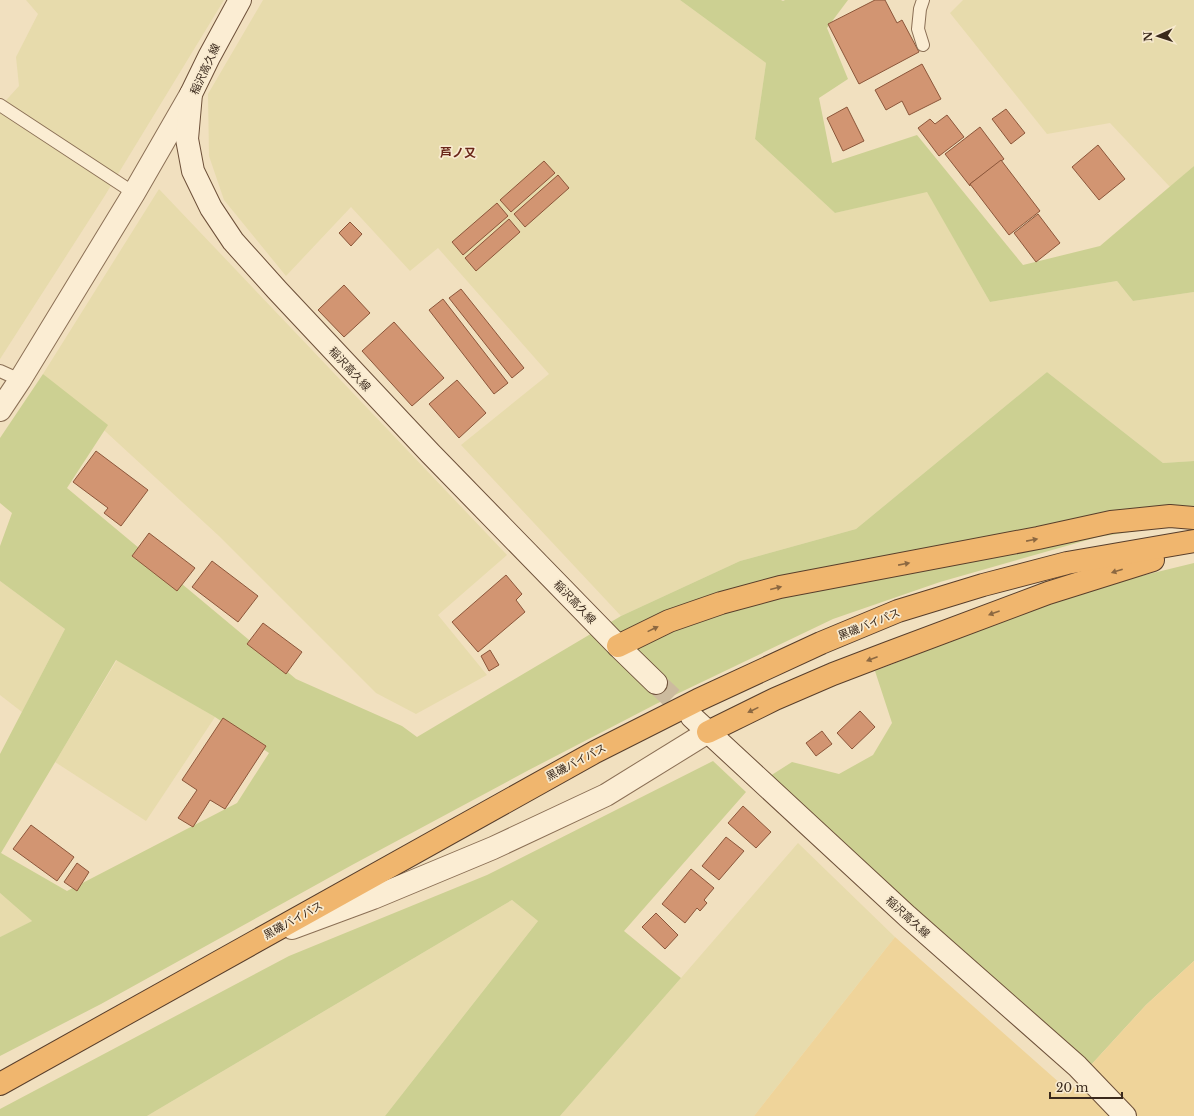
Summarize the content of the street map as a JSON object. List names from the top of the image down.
{
  "streets": {
    "highway": ["黒磯バイパス"],
    "main road": ["稲沢高久線"]
  },
  "districts": ["芦ノ又"],
  "scale_bar": "20 m",
  "north": "left"
}
